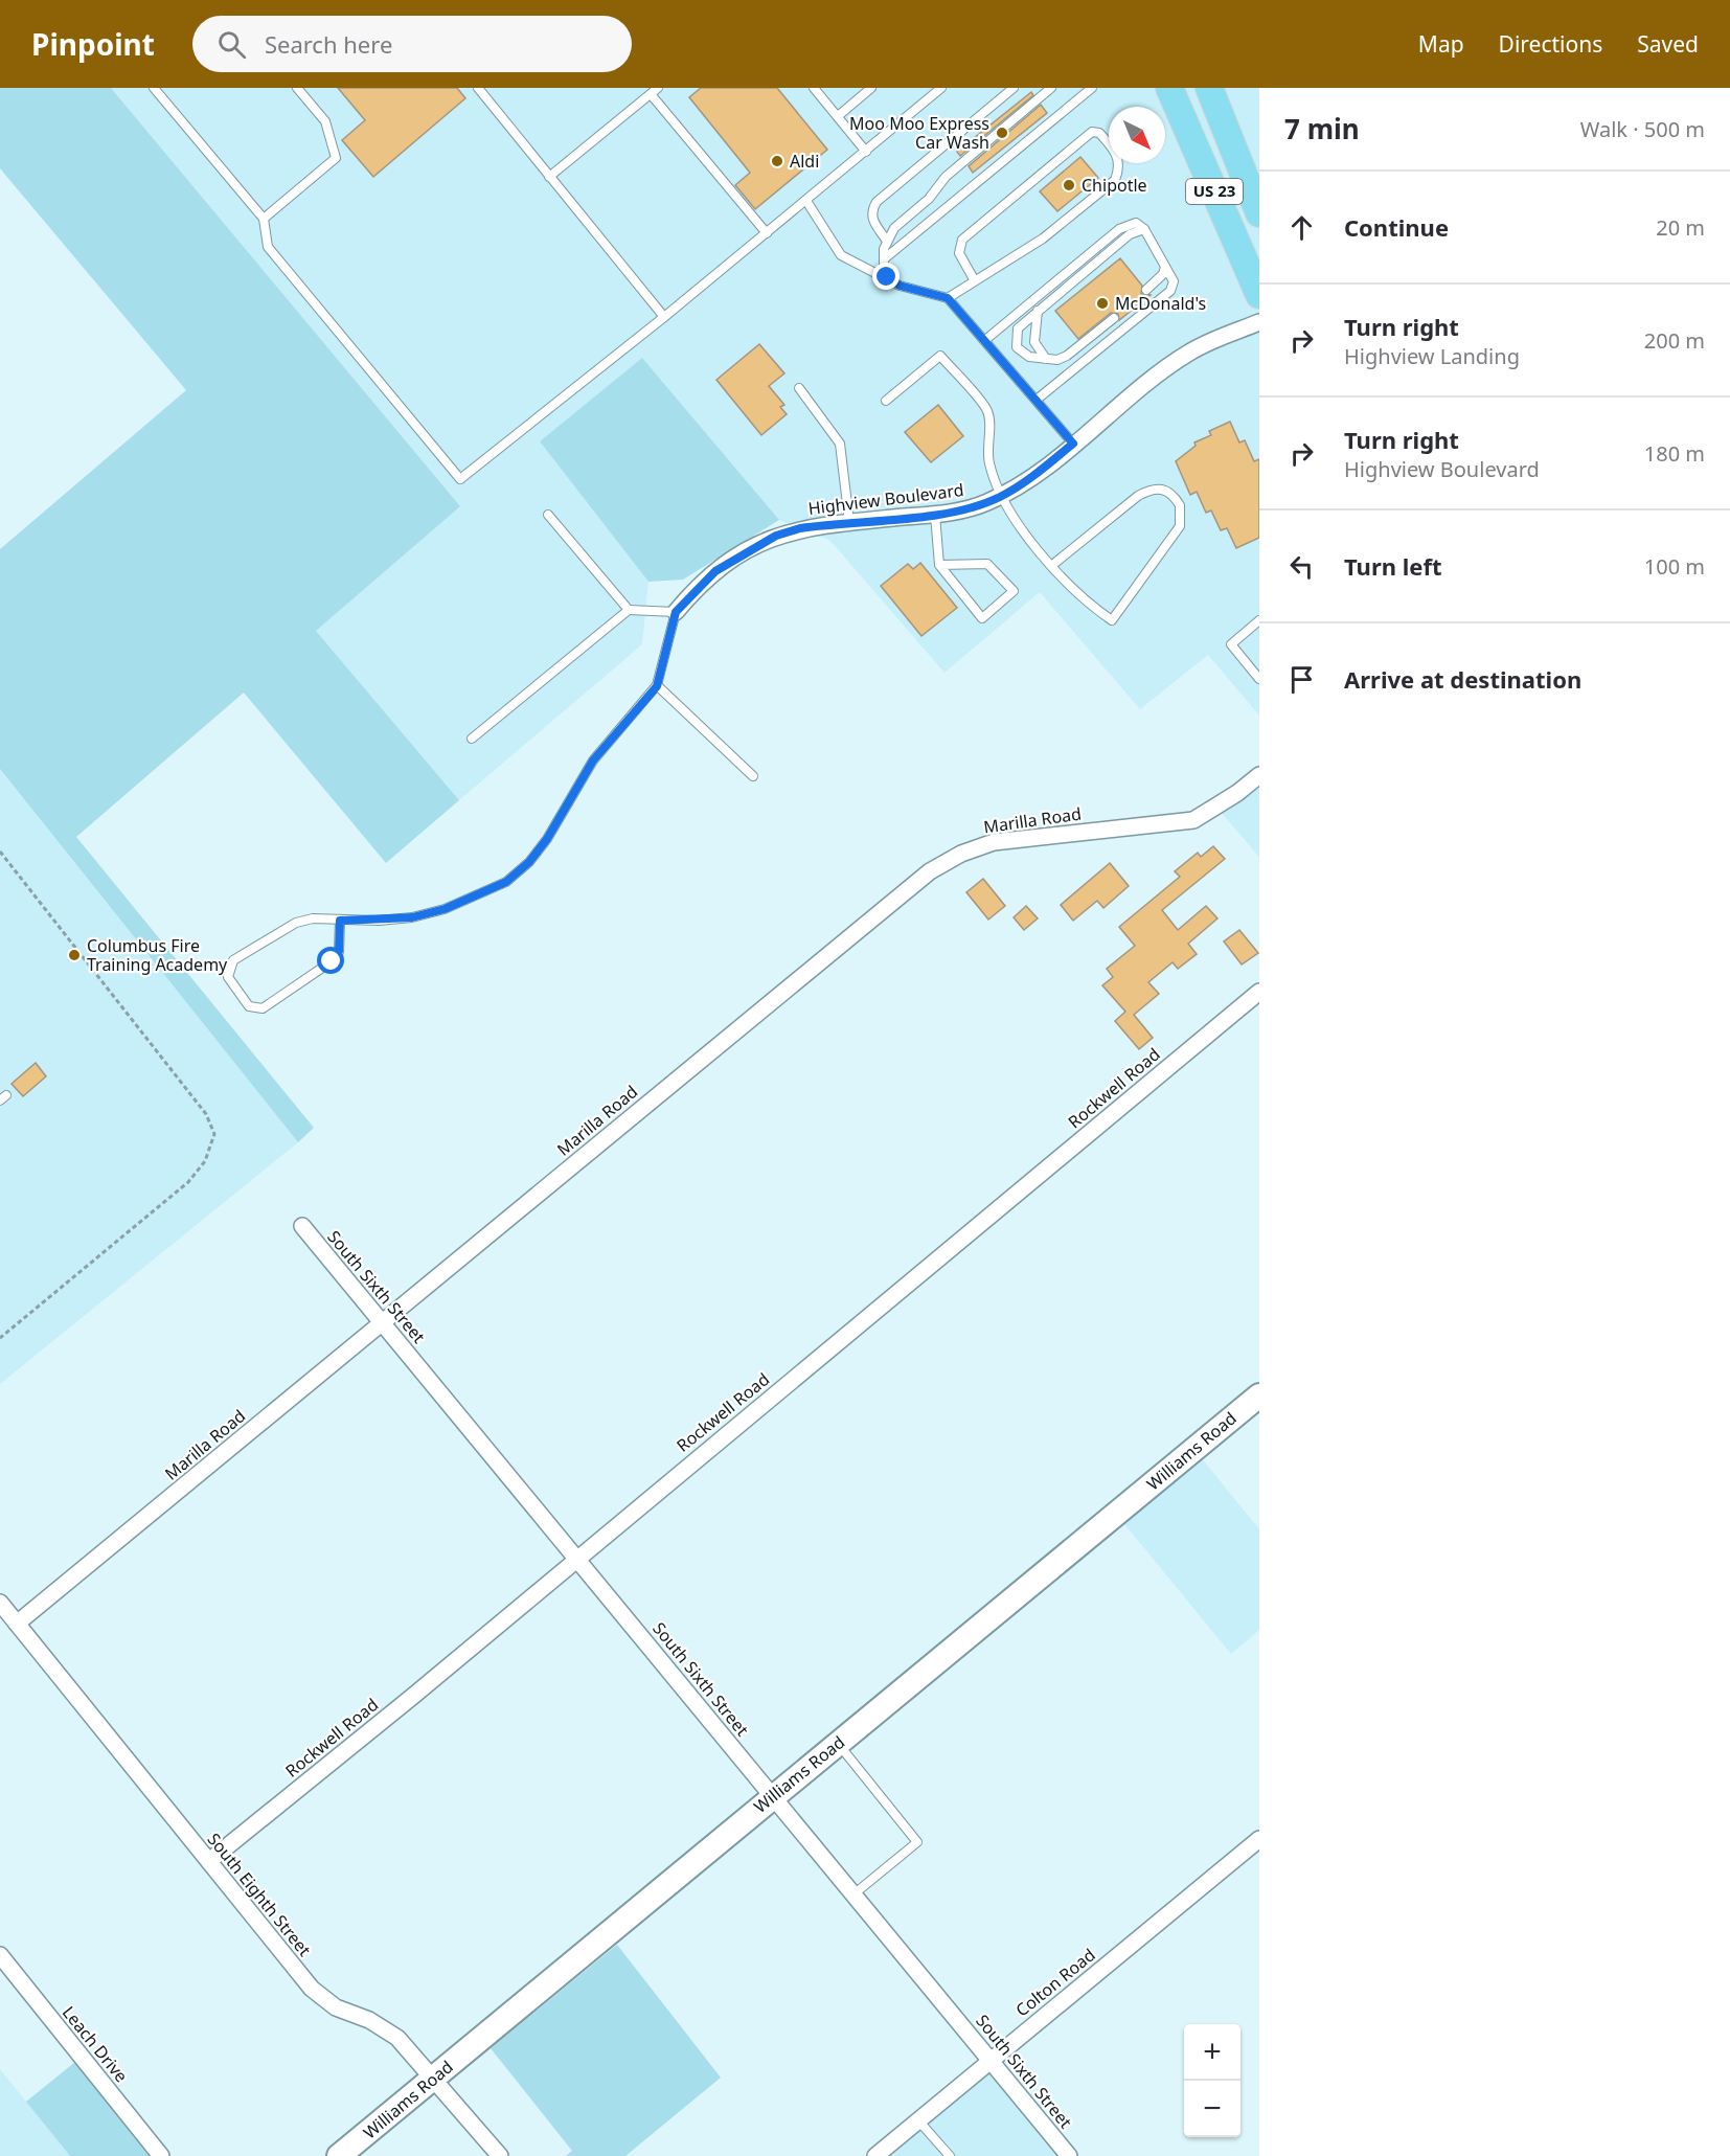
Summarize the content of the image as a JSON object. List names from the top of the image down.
{
  "streets": {
    "main road": ["US 23", "Williams Road"],
    "street": [
      "Highview Boulevard",
      "Marilla Road",
      "Rockwell Road",
      "South Sixth Street",
      "South Eighth Street",
      "Colton Road",
      "Leach Drive"
    ]
  },
  "crossings": [
    ["Marilla Road", "South Sixth Street"],
    ["Marilla Road", "South Eighth Street"],
    ["Rockwell Road", "South Sixth Street"],
    ["Rockwell Road", "South Eighth Street"],
    ["South Sixth Street", "Williams Road"],
    ["South Sixth Street", "Colton Road"],
    ["Williams Road", "South Eighth Street"]
  ],
  "places": [
    "Moo Moo Express Car Wash",
    "Aldi",
    "Chipotle",
    "McDonald's",
    "Columbus Fire Training Academy"
  ],
  "north": "bottom right",
  "page": {
    "header": "Pinpoint",
    "search": "Search here",
    "nav": ["Map", "Directions", "Saved"],
    "heading": ["7 min", "Walk · 500 m"],
    "list": [
      ["Continue", "20 m"],
      ["Turn right", "Highview Landing", "200 m"],
      ["Turn right", "Highview Boulevard", "180 m"],
      ["Turn left", "100 m"],
      "Arrive at destination"
    ],
    "map_buttons": ["+", "−"]
  }
}
